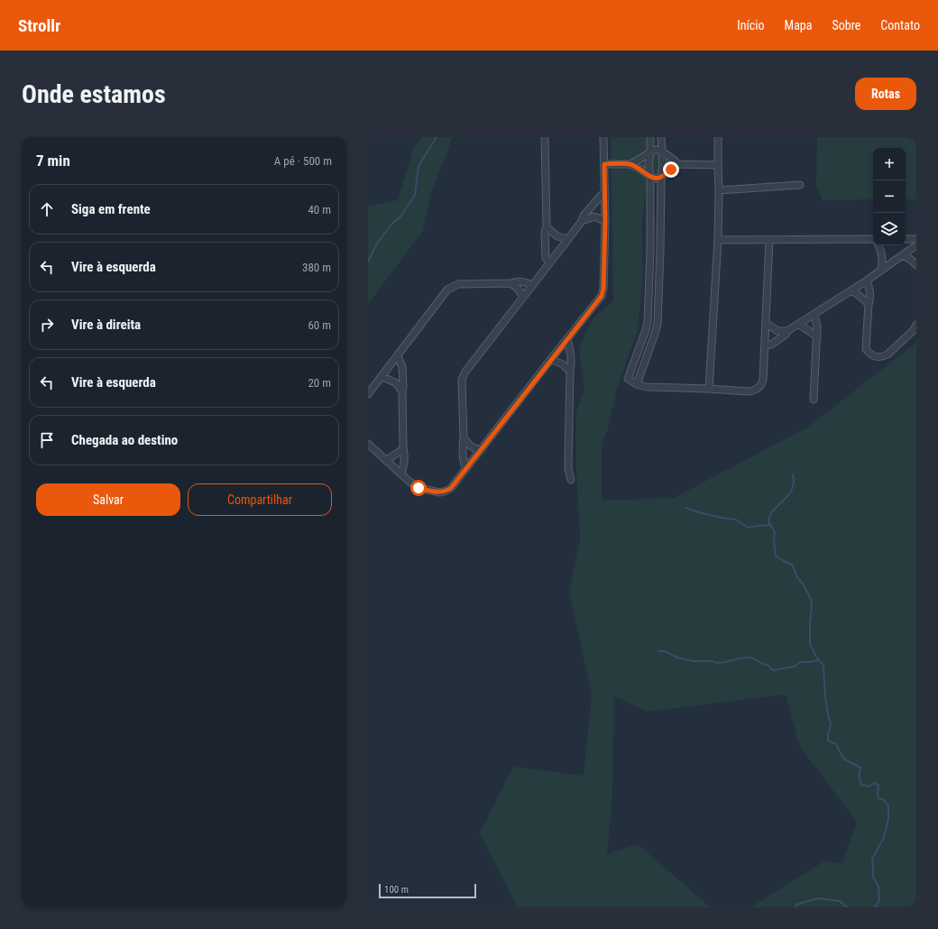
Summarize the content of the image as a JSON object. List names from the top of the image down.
{
  "scale_bar": "100 m",
  "page": {
    "header": "Strollr",
    "nav": [
      "Início",
      "Mapa",
      "Sobre",
      "Contato"
    ],
    "buttons": [
      "Rotas",
      ["Salvar", "Compartilhar"]
    ],
    "title": "Onde estamos",
    "heading": ["7 min", "A pé · 500 m"],
    "map_buttons": ["+", "−"],
    "list": [
      ["Siga em frente", "40 m"],
      ["Vire à esquerda", "380 m"],
      ["Vire à direita", "60 m"],
      ["Vire à esquerda", "20 m"],
      "Chegada ao destino"
    ],
    "scale": "100 m"
  }
}
